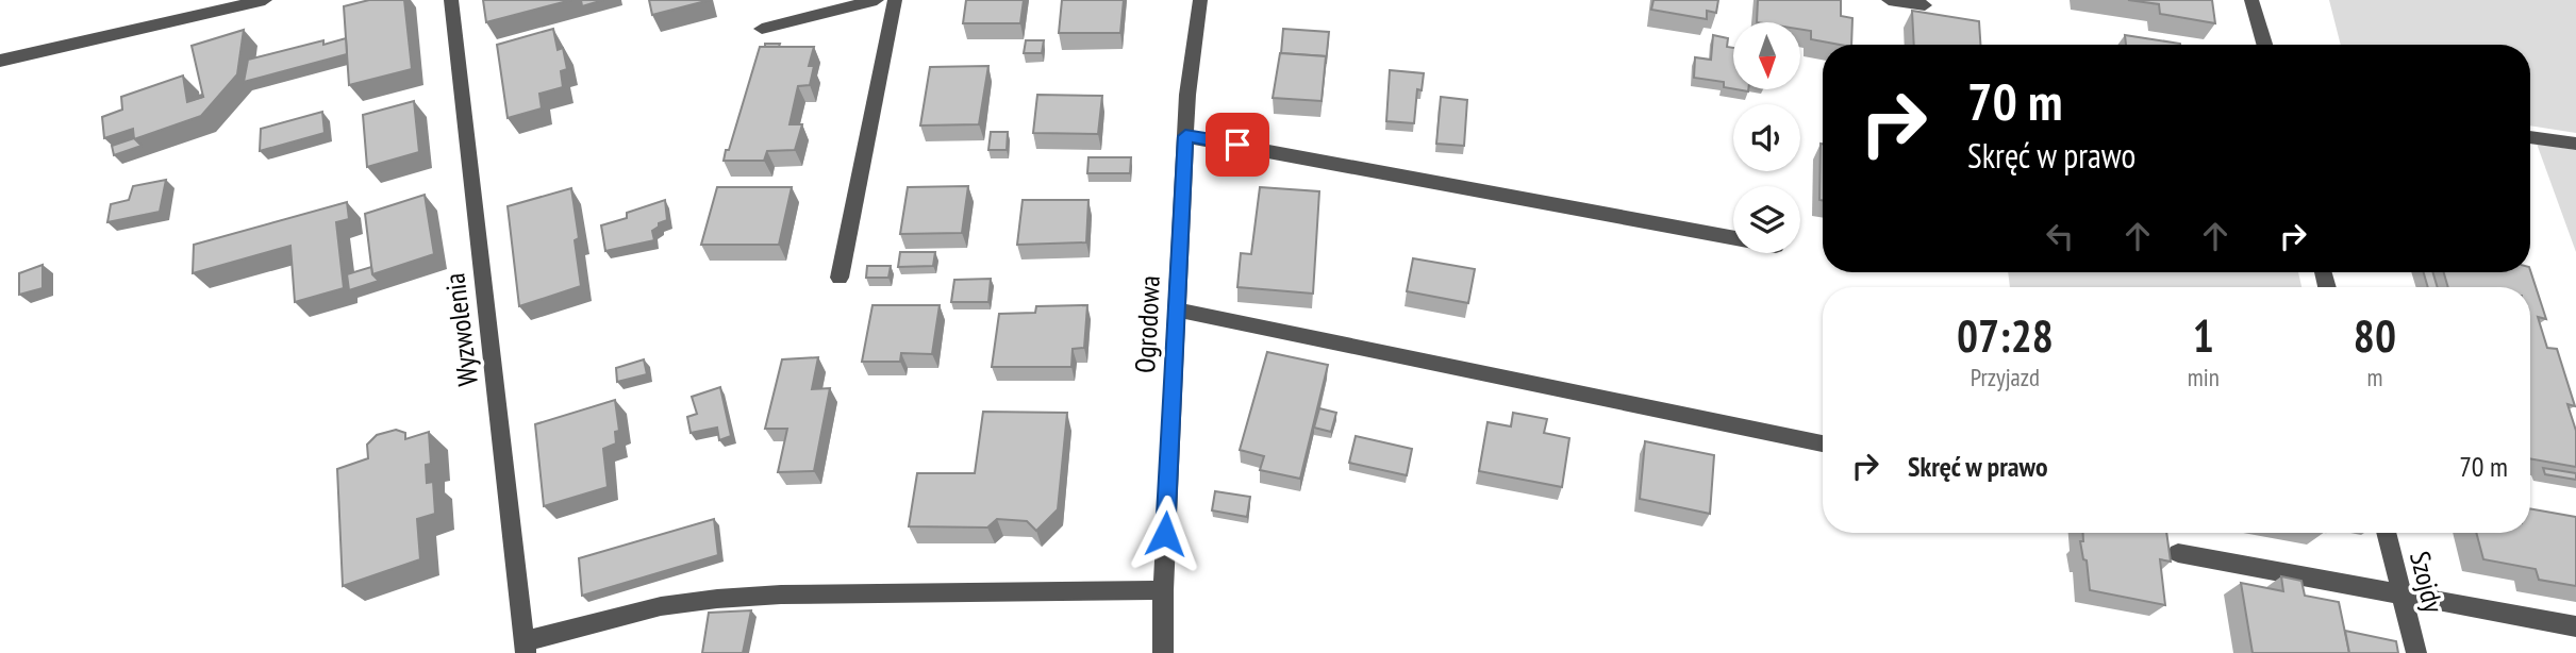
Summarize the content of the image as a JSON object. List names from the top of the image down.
{
  "streets": {
    "street": ["Ogrodowa", "Wyzwolenia", "Szojdy"]
  },
  "north": "bottom",
  "page": {
    "turn": ["70 m", "Skręć w prawo"],
    "eta": [
      "07:28",
      "Przyjazd",
      "1",
      "min",
      "80",
      "m"
    ],
    "list": [
      {
        "name": "Skręć w prawo",
        "value": "70 m"
      }
    ]
  }
}
